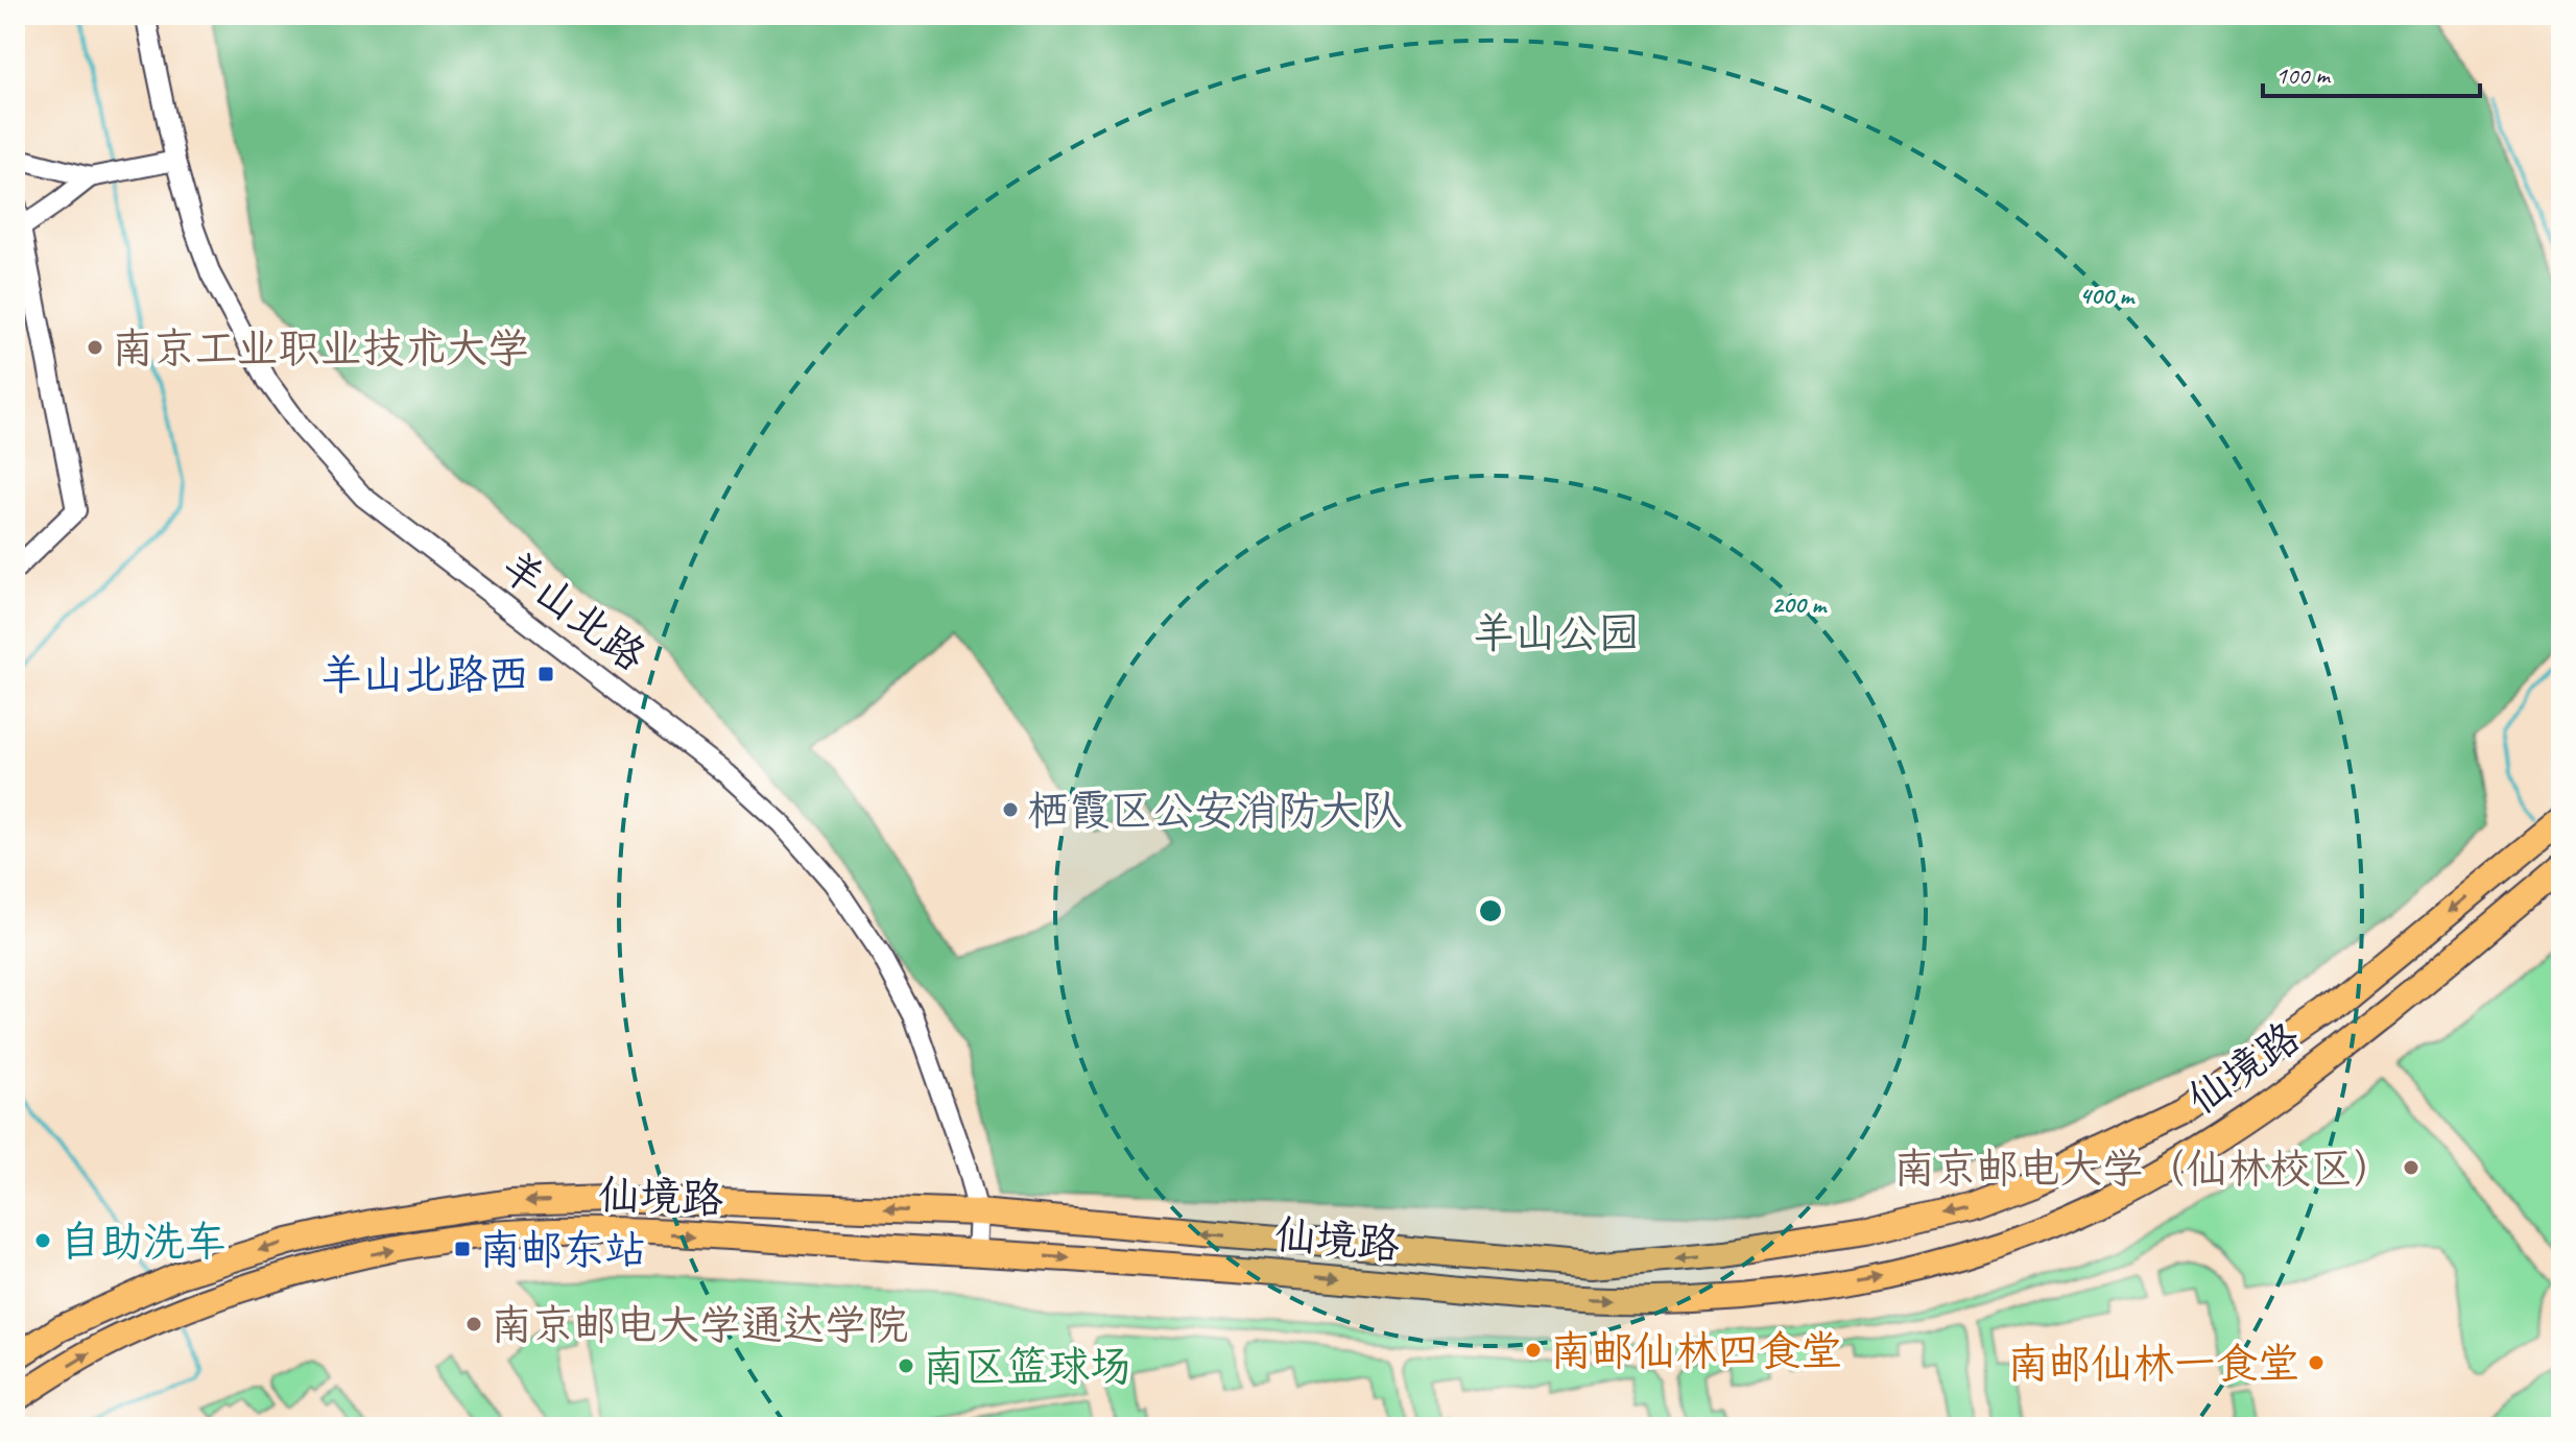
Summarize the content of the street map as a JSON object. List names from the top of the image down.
{
  "streets": {
    "main road": ["仙境路"],
    "street": ["羊山北路"]
  },
  "crossings": [
    ["羊山北路", "仙境路"]
  ],
  "parks": ["羊山公园"],
  "places": {
    "other": [
      "南京工业职业技术大学",
      "栖霞区公安消防大队",
      "南京邮电大学（仙林校区）",
      "自助洗车",
      "南京邮电大学通达学院",
      "南邮仙林四食堂",
      "南邮仙林一食堂",
      "南区篮球场"
    ],
    "transit": ["羊山北路西", "南邮东站"]
  },
  "scale_bar": "100 m",
  "rings": ["400 m", "200 m"]
}
